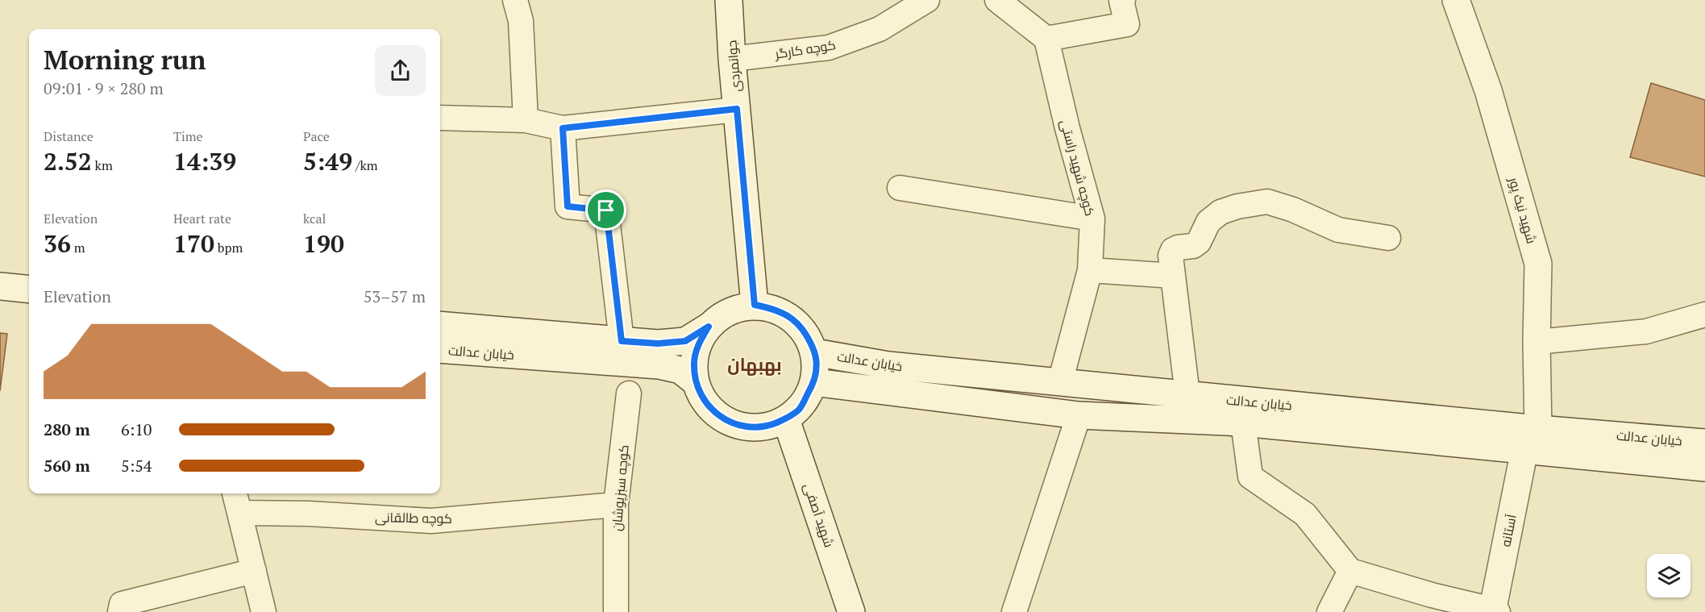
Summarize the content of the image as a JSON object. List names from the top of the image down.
{
  "streets": {
    "main road": [
      "جوانمردی",
      "شهید نیک پور",
      "خیابان عدالت",
      "شهید آصفی",
      "آستانه"
    ],
    "street": [
      "کوچه کارگر",
      "کوچه شهید راستی",
      "کوچه سبزپوشان",
      "کوچه طالقانی"
    ]
  },
  "crossings": [
    ["کوچه کارگر", "جوانمردی"],
    ["جوانمردی", "خیابان عدالت"],
    ["جوانمردی", "شهید آصفی"],
    ["کوچه شهید راستی", "خیابان عدالت"],
    ["شهید نیک پور", "خیابان عدالت"],
    ["شهید نیک پور", "آستانه"],
    ["خیابان عدالت", "شهید آصفی"],
    ["خیابان عدالت", "آستانه"],
    ["کوچه سبزپوشان", "کوچه طالقانی"]
  ],
  "districts": ["بهبهان"],
  "page": {
    "heading": ["Morning run", "09:01 · 9 × 280 m"],
    "stats": [
      ["Distance", "2.52 km"],
      ["Time", "14:39"],
      ["Pace", "5:49 /km"],
      ["Elevation", "36 m"],
      ["Heart rate", "170 bpm"],
      ["kcal", "190"]
    ],
    "chart": ["Elevation", "53–57 m"],
    "list": [
      {
        "name": "280 m",
        "note": "6:10"
      },
      {
        "name": "560 m",
        "note": "5:54"
      }
    ]
  }
}
